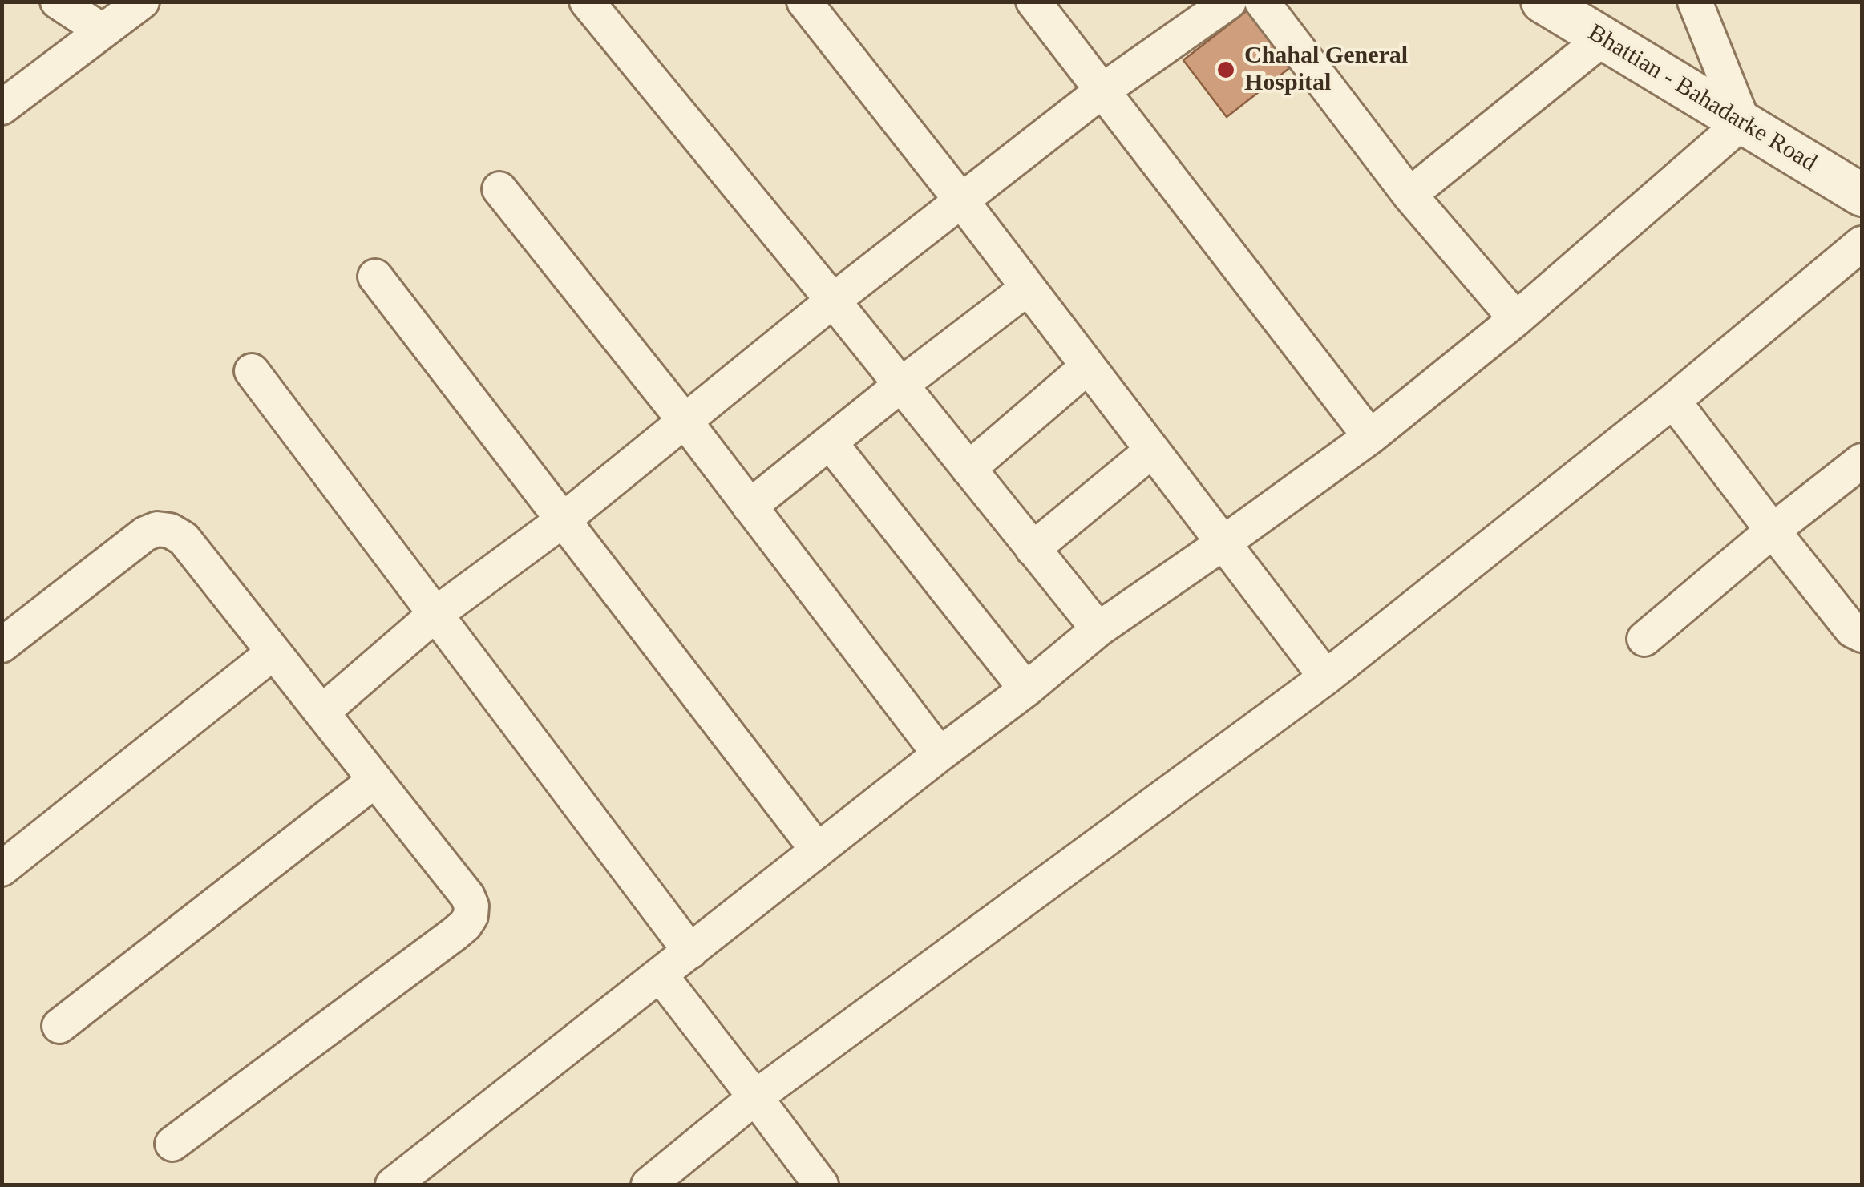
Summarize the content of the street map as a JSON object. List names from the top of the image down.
{
  "streets": {
    "street": ["Bhattian - Bahadarke Road"]
  },
  "places": ["Chahal General Hospital"]
}
